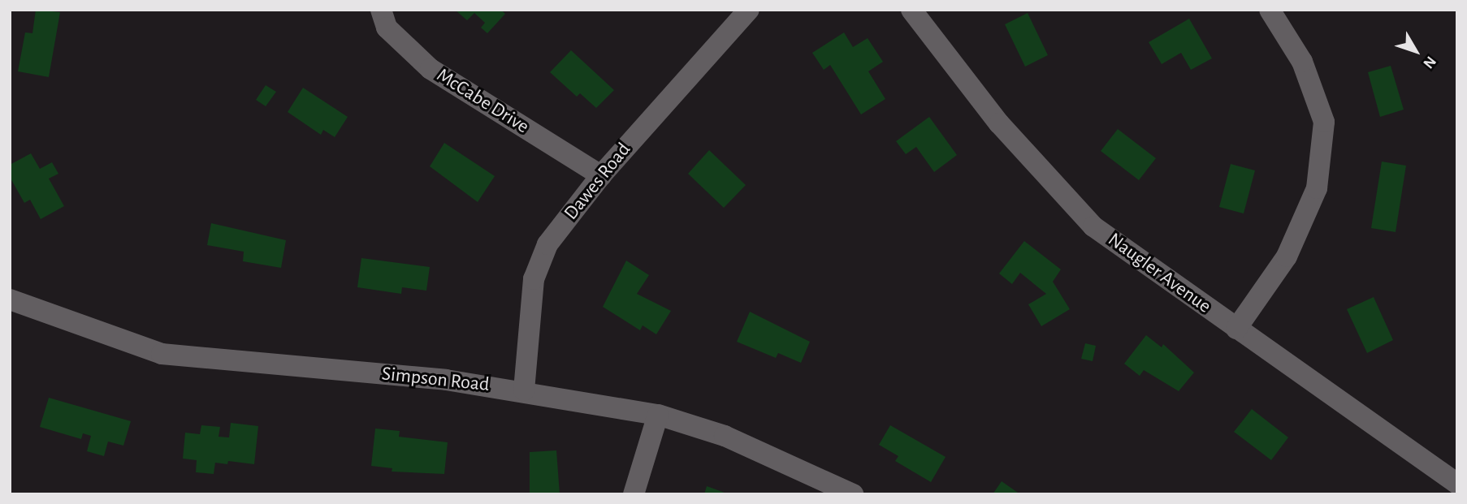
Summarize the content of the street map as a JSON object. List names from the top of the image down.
{
  "streets": {
    "street": [
      "McCabe Drive",
      "Dawes Road",
      "Naugler Avenue",
      "Simpson Road"
    ]
  },
  "crossings": [
    ["McCabe Drive", "Dawes Road"],
    ["Dawes Road", "Simpson Road"]
  ],
  "north": "bottom right"
}
